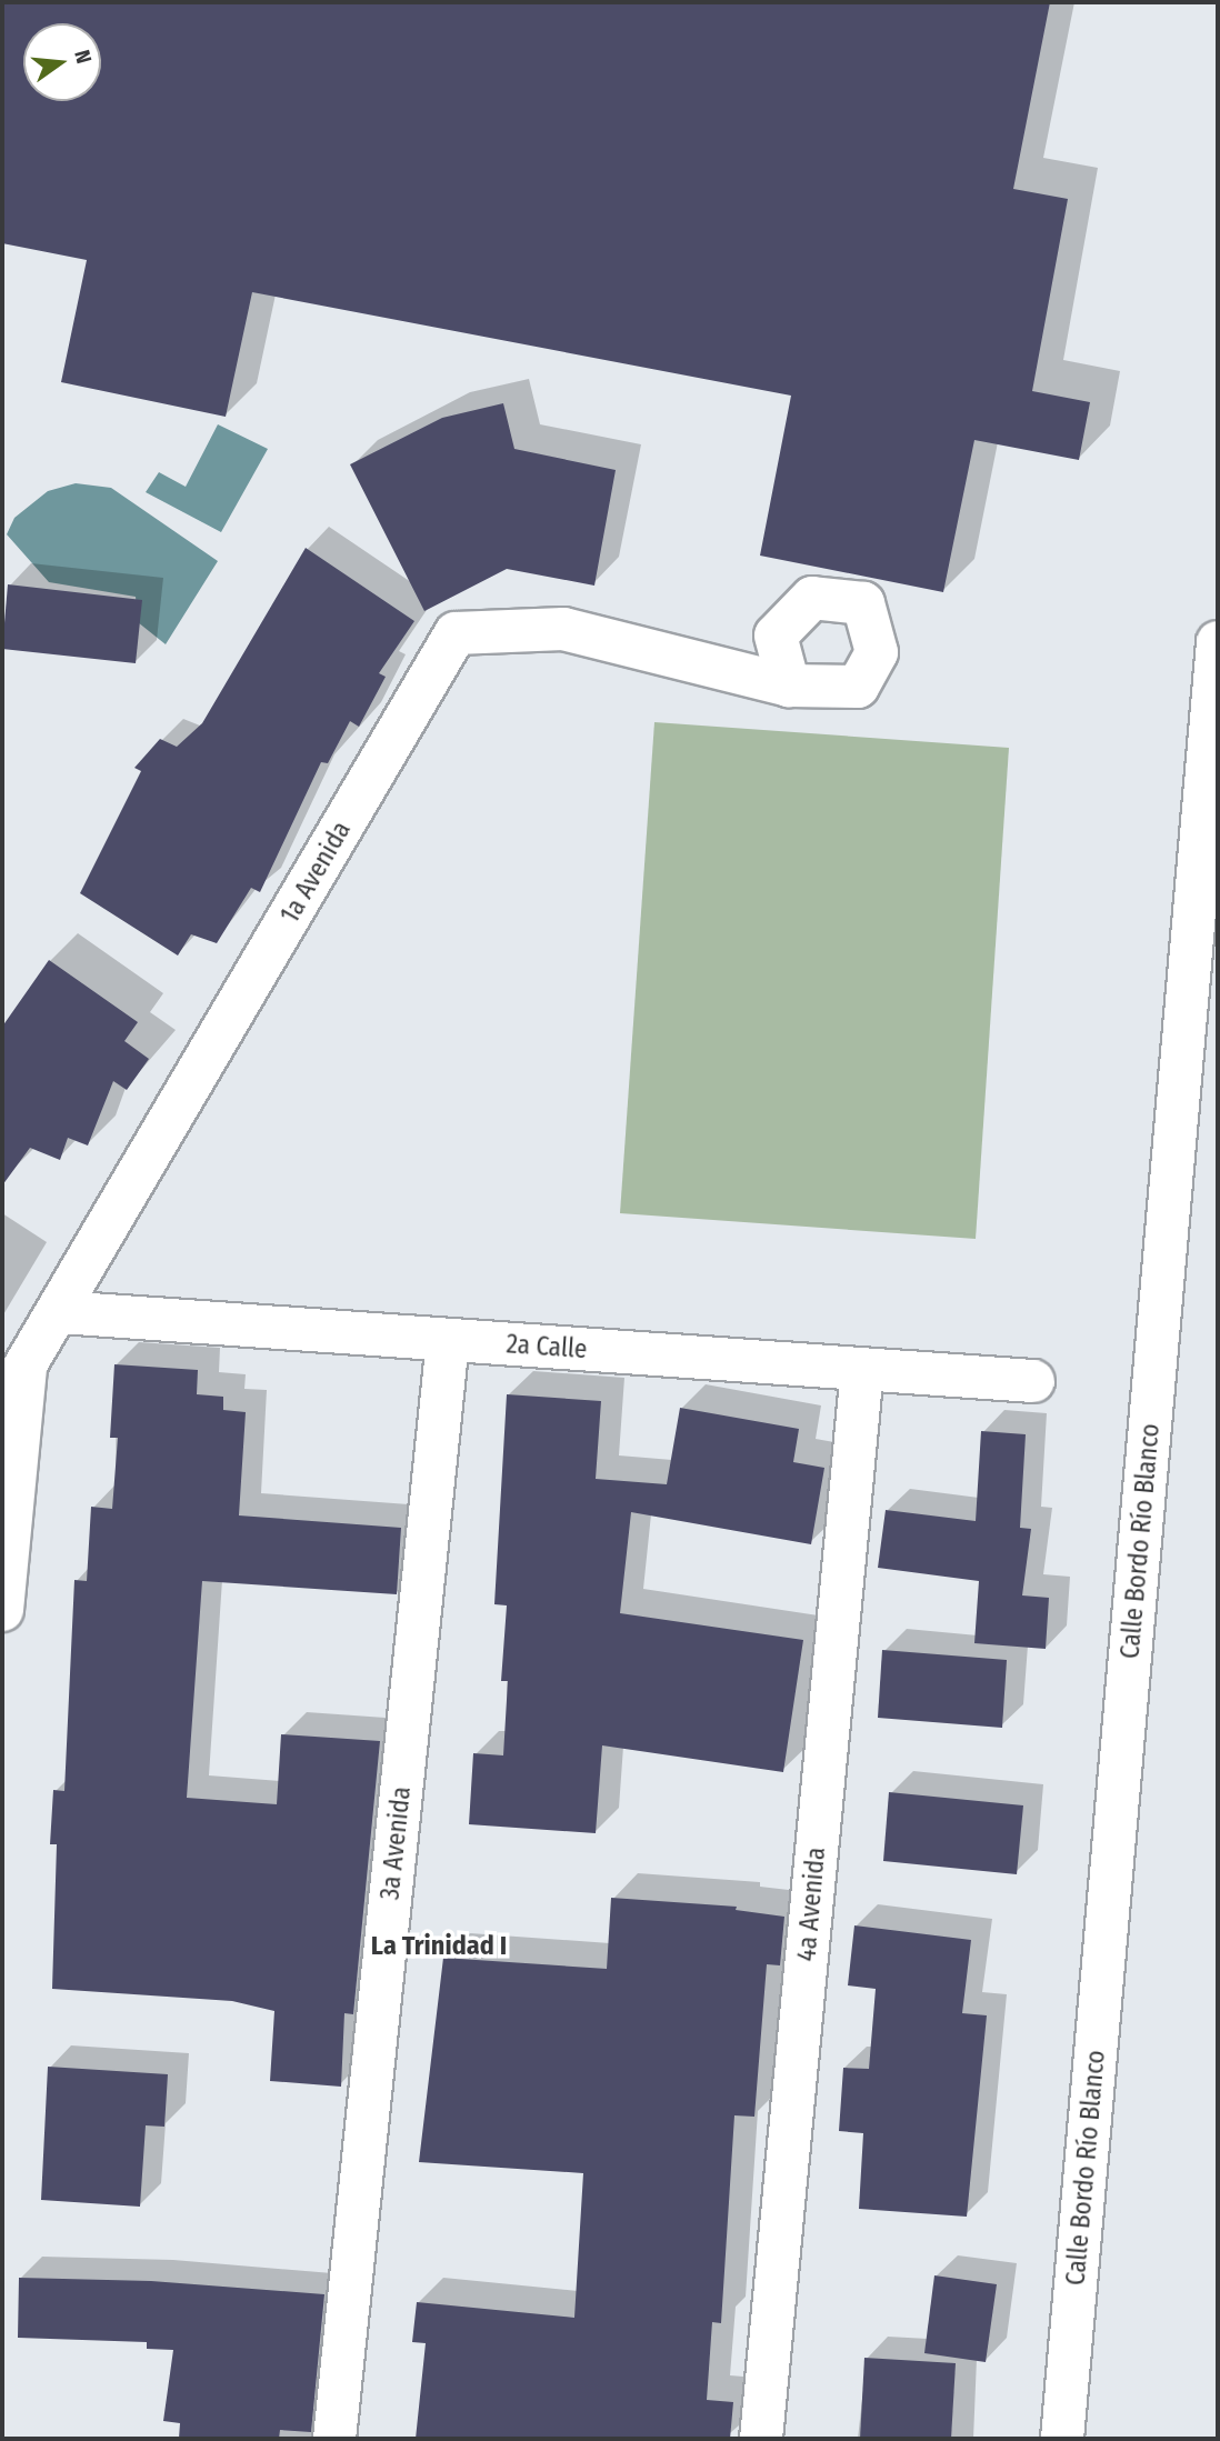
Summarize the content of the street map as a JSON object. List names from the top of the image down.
{
  "streets": {
    "street": [
      "1a Avenida",
      "2a Calle",
      "Calle Bordo Río Blanco",
      "3a Avenida",
      "4a Avenida"
    ]
  },
  "crossings": [
    ["1a Avenida", "2a Calle"],
    ["2a Calle", "3a Avenida"],
    ["2a Calle", "4a Avenida"]
  ],
  "districts": ["La Trinidad I"],
  "north": "right"
}
